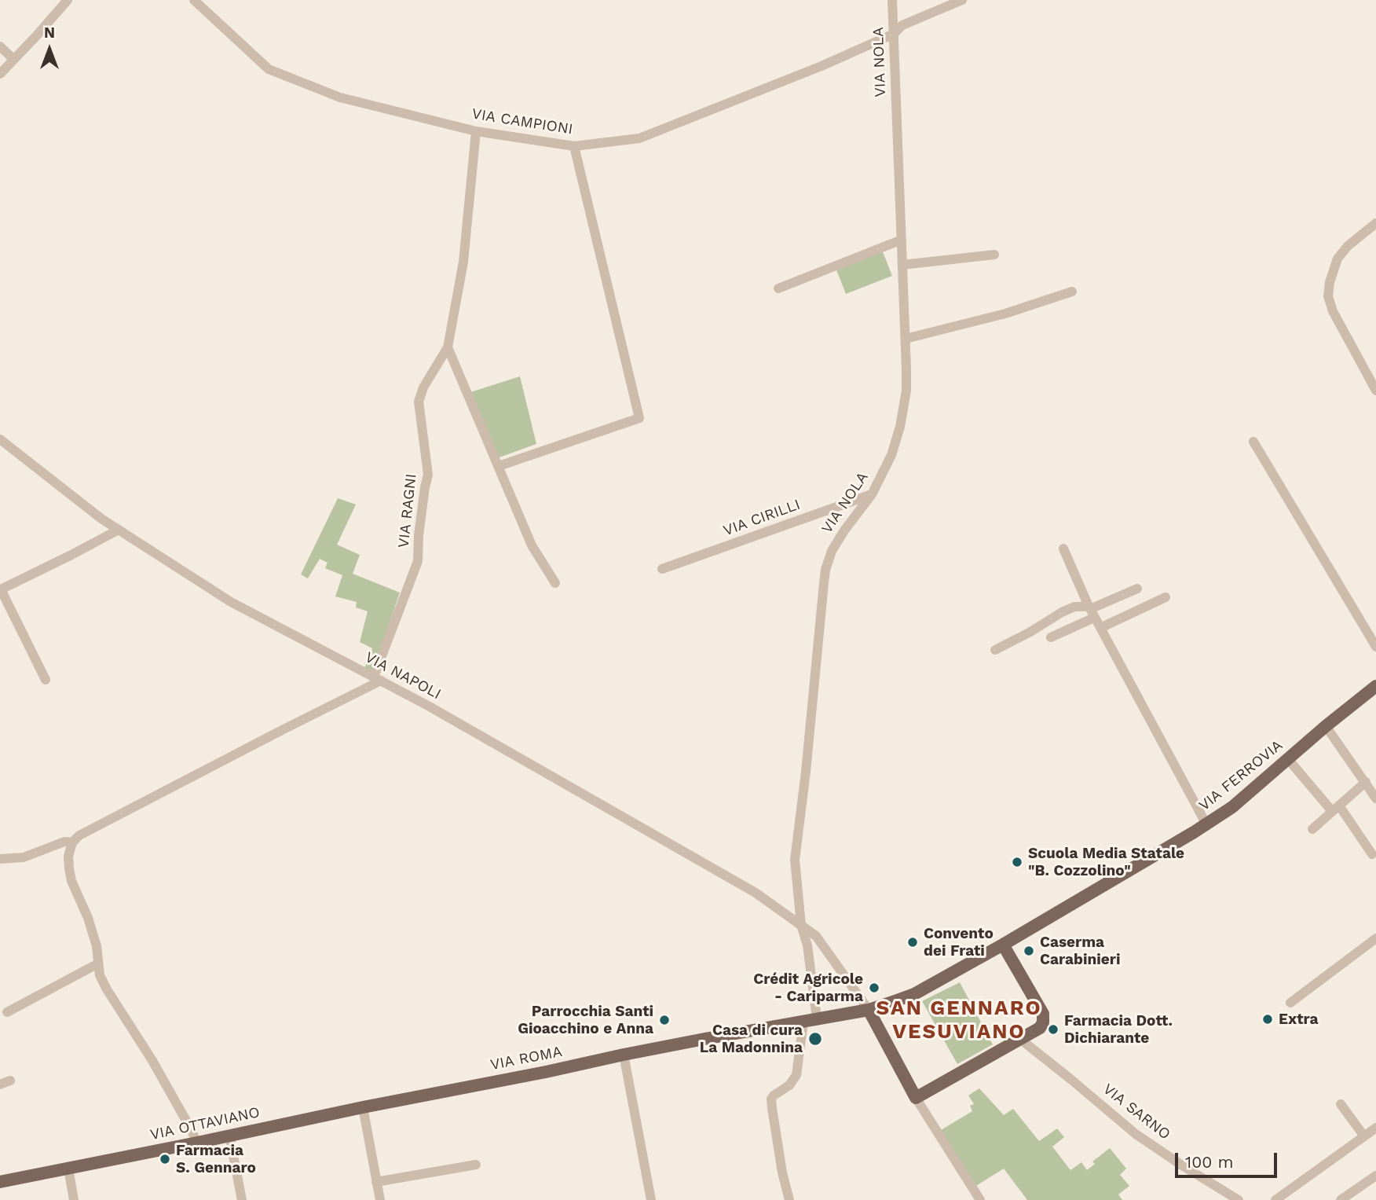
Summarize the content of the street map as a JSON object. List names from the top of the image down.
{
  "streets": {
    "main road": ["VIA FERROVIA", "VIA ROMA", "VIA OTTAVIANO"],
    "street": [
      "VIA NOLA",
      "VIA CAMPIONI",
      "VIA RAGNI",
      "VIA CIRILLI",
      "VIA NAPOLI",
      "VIA SARNO"
    ]
  },
  "crossings": [
    ["VIA NOLA", "VIA CAMPIONI"],
    ["VIA NOLA", "VIA CIRILLI"],
    ["VIA NOLA", "VIA NAPOLI"],
    ["VIA NOLA", "VIA ROMA"],
    ["VIA CAMPIONI", "VIA RAGNI"],
    ["VIA RAGNI", "VIA NAPOLI"],
    ["VIA NAPOLI", "VIA FERROVIA"],
    ["VIA NAPOLI", "VIA ROMA"],
    ["VIA FERROVIA", "VIA ROMA"],
    ["VIA ROMA", "VIA OTTAVIANO"]
  ],
  "districts": ["SAN GENNARO VESUVIANO"],
  "places": [
    "Scuola Media Statale \"B. Cozzolino\"",
    "Convento dei Frati",
    "Caserma Carabinieri",
    "Crédit Agricole - Cariparma",
    "Extra",
    "Parrocchia Santi Gioacchino e Anna",
    "Farmacia Dott. Dichiarante",
    "Casa di cura La Madonnina",
    "Farmacia S. Gennaro"
  ],
  "scale_bar": "100 m",
  "north": "top"
}
